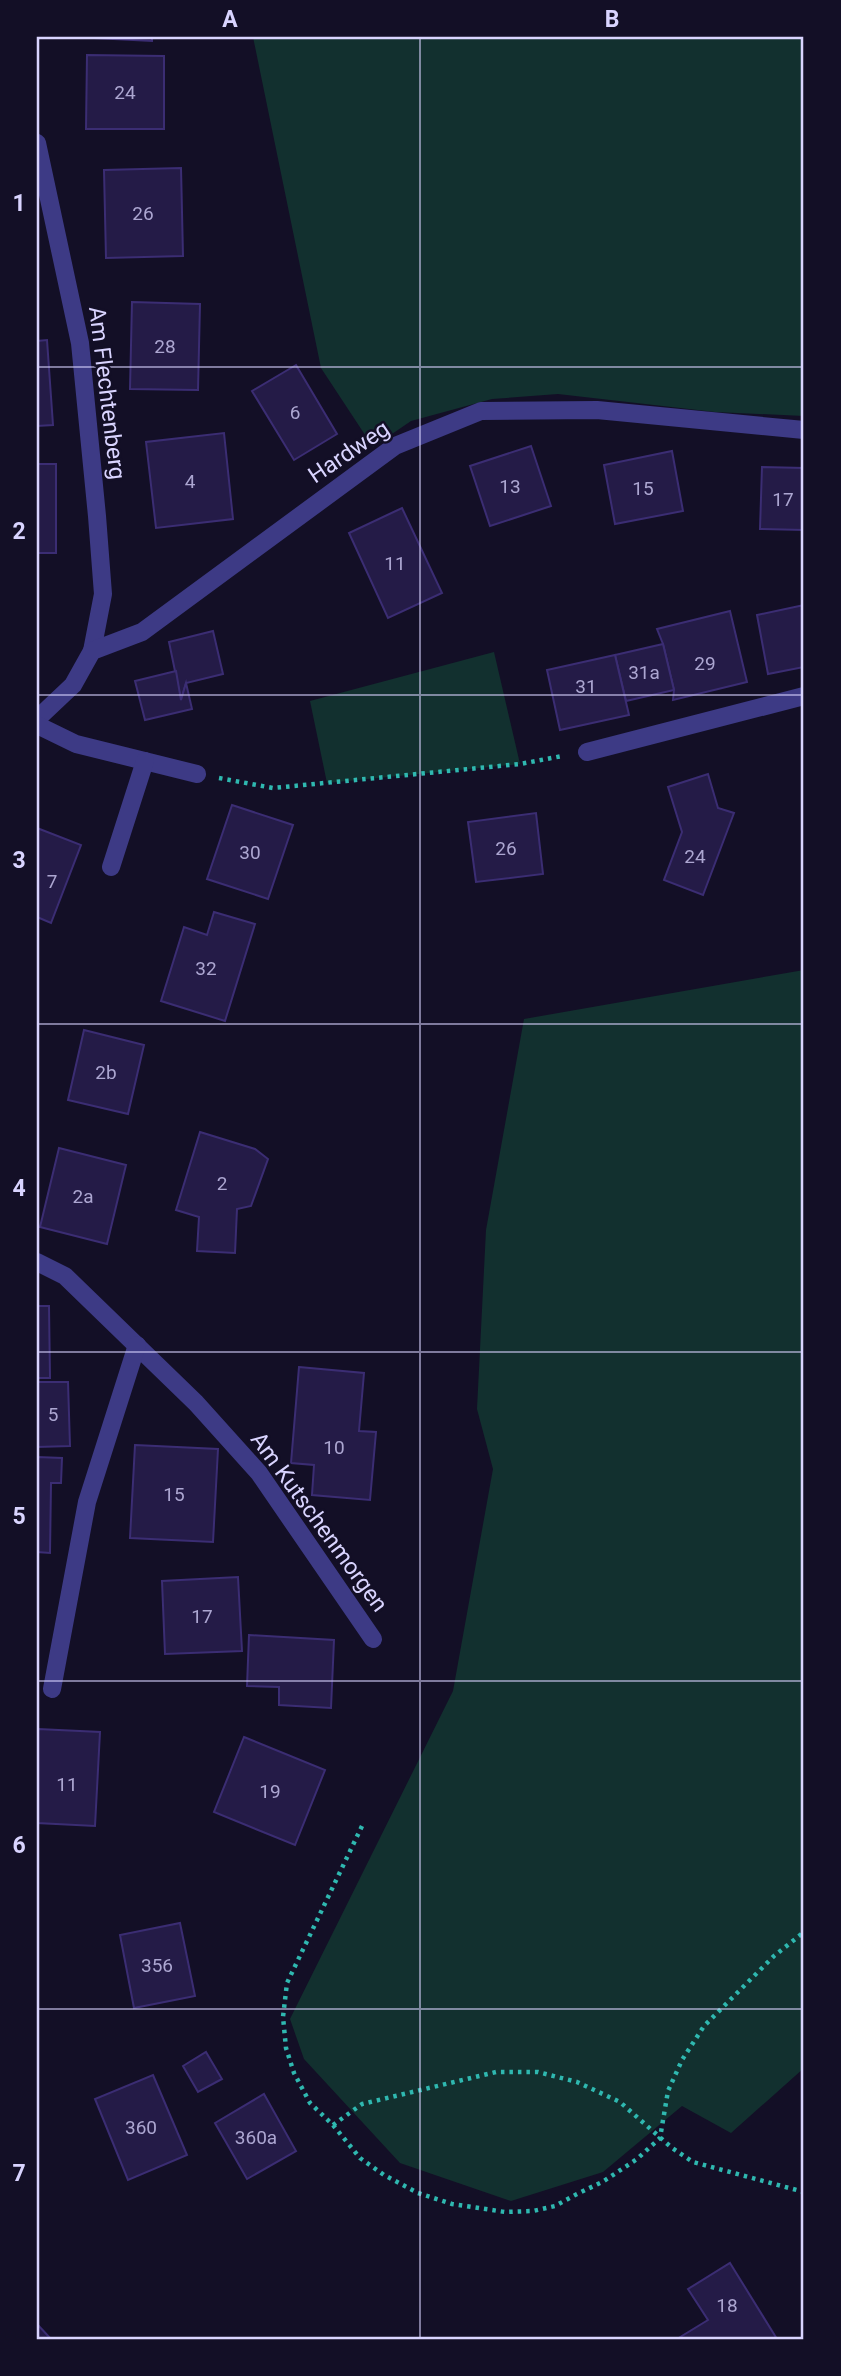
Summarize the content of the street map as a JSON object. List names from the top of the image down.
{
  "streets": {
    "street": ["Am Flechtenberg", "Hardweg", "Am Kutschenmorgen"]
  },
  "crossings": [
    ["Am Flechtenberg", "Hardweg"]
  ],
  "house_numbers": [
    "24",
    "26",
    "28",
    "6",
    "4",
    "13",
    "15",
    "17",
    "11",
    "29",
    "31a",
    "31",
    "26",
    "30",
    "24",
    "7",
    "32",
    "2b",
    "2",
    "2a",
    "5",
    "10",
    "15",
    "17",
    "11",
    "19",
    "356",
    "360",
    "360a",
    "18"
  ],
  "grid": {
    "columns": ["A", "B"],
    "rows": [
      "1",
      "2",
      "3",
      "4",
      "5",
      "6",
      "7"
    ]
  }
}
